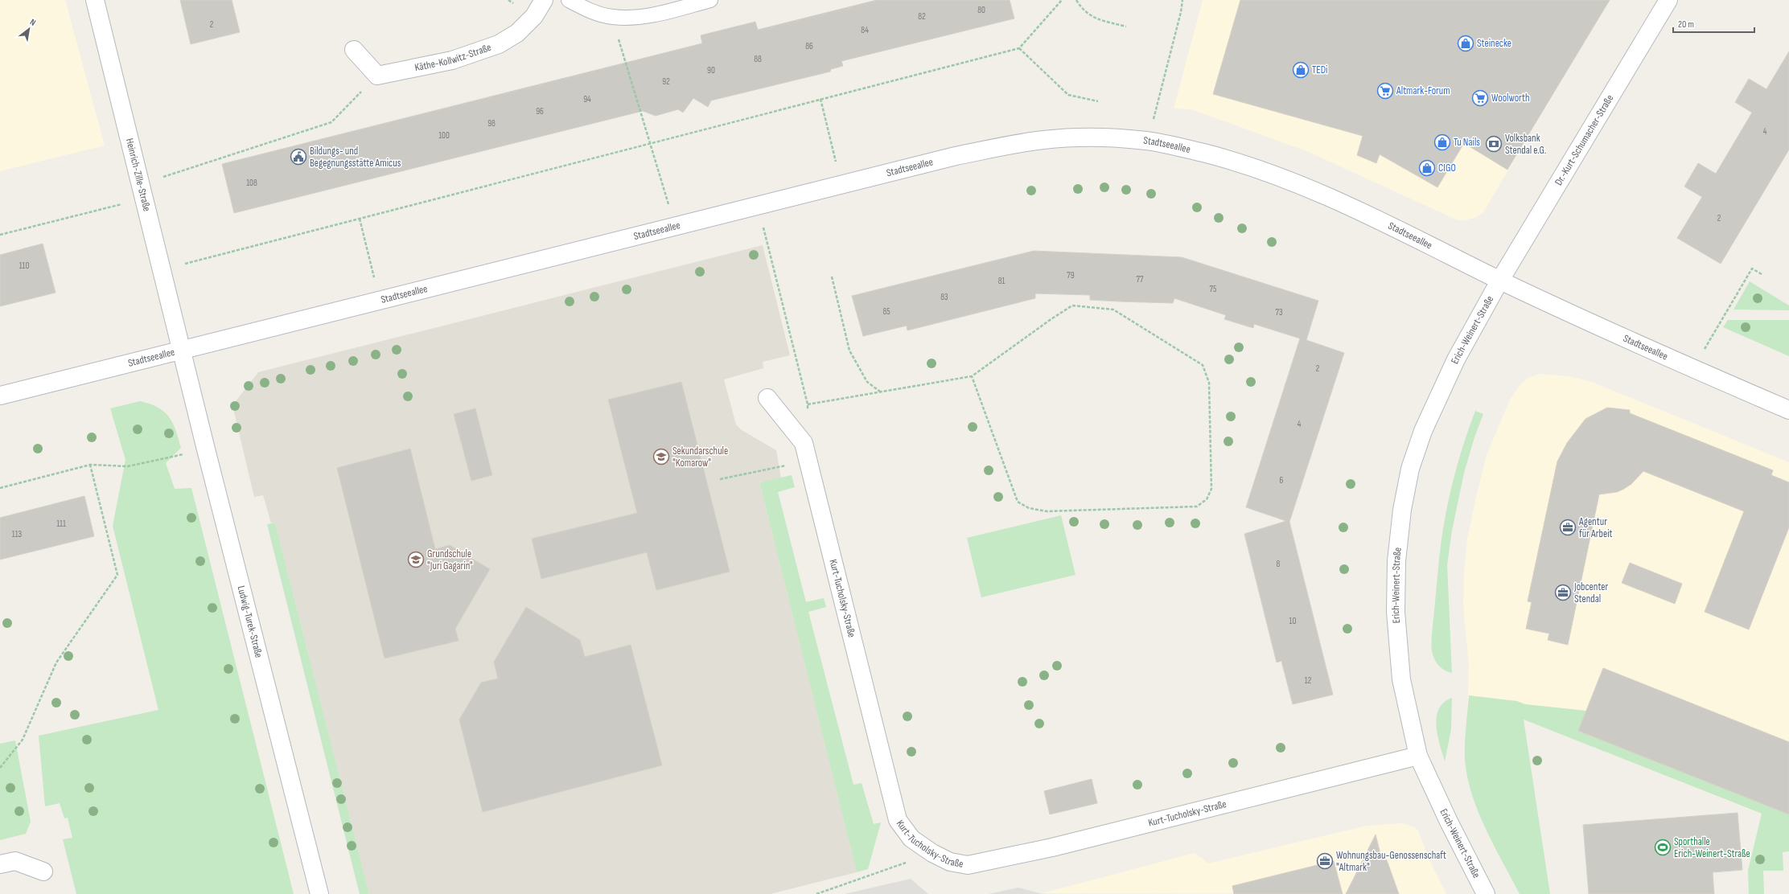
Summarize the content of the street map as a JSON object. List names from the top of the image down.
{
  "streets": {
    "street": [
      "Käthe-Kollwitz-Straße",
      "Dr.-Kurt-Schumacher-Straße",
      "Stadtseeallee",
      "Heinrich-Zille-Straße",
      "Erich-Weinert-Straße",
      "Kurt-Tucholsky-Straße",
      "Ludwig-Turek-Straße"
    ]
  },
  "crossings": [
    ["Dr.-Kurt-Schumacher-Straße", "Stadtseeallee"],
    ["Dr.-Kurt-Schumacher-Straße", "Erich-Weinert-Straße"],
    ["Stadtseeallee", "Heinrich-Zille-Straße"],
    ["Stadtseeallee", "Erich-Weinert-Straße"],
    ["Stadtseeallee", "Ludwig-Turek-Straße"],
    ["Heinrich-Zille-Straße", "Ludwig-Turek-Straße"],
    ["Erich-Weinert-Straße", "Kurt-Tucholsky-Straße"]
  ],
  "places": {
    "shop": [
      "Steinecke",
      "TEDi",
      "Tu Nails",
      "CIGO"
    ],
    "supermarket": ["Altmark-Forum", "Woolworth"],
    "bank": ["Volksbank Stendal e.G."],
    "public building": ["Bildungs- und Begegnungsstätte Amicus"],
    "school or university": ["Sekundarschule \"Komarow\"", "Grundschule \"Juri Gagarin\""],
    "office": ["Agentur für Arbeit", "Jobcenter Stendal", "Wohnungsbau-Genossenschaft \"Altmark\""],
    "sports": ["Sporthalle Erich-Weinert-Straße"]
  },
  "house_numbers": [
    "80",
    "82",
    "2",
    "84",
    "86",
    "88",
    "90",
    "92",
    "94",
    "96",
    "98",
    "4",
    "100",
    "108",
    "2",
    "110",
    "79",
    "77",
    "81",
    "75",
    "83",
    "85",
    "73",
    "2",
    "4",
    "6",
    "111",
    "113",
    "8",
    "10",
    "12"
  ],
  "scale_bar": "20 m",
  "north": "top right"
}
